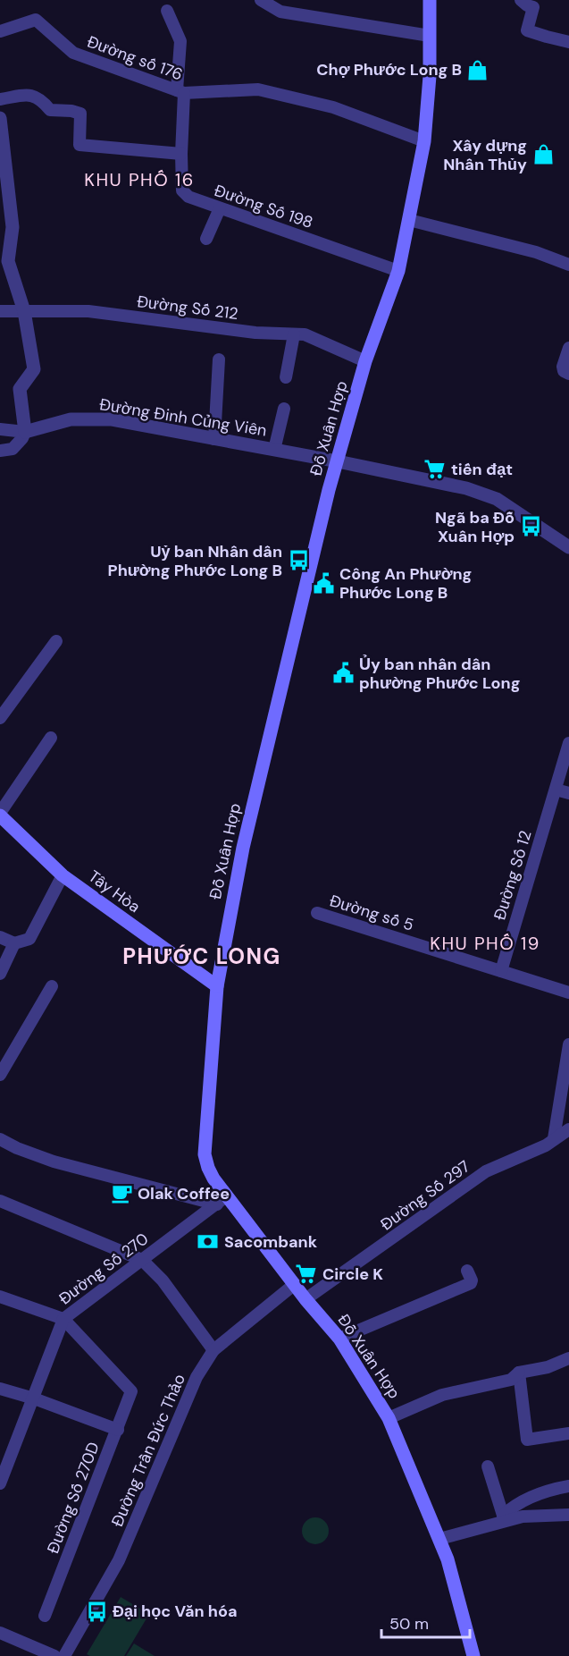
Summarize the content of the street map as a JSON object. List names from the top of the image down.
{
  "streets": {
    "main road": ["Đỗ Xuân Hợp", "Tây Hòa"],
    "street": [
      "Đường số 176",
      "Đường Số 198",
      "Đường Số 212",
      "Đường Đinh Củng Viên",
      "Đường Số 12",
      "Đường số 5",
      "Đường Số 297",
      "Đường Số 270",
      "Đường Trần Đức Thảo",
      "Đường Số 270D"
    ]
  },
  "crossings": [
    ["Đường số 176", "Đường Số 198"],
    ["Đường số 176", "Đỗ Xuân Hợp"],
    ["Đường Số 198", "Đỗ Xuân Hợp"],
    ["Đường Số 212", "Đỗ Xuân Hợp"],
    ["Đường Đinh Củng Viên", "Đỗ Xuân Hợp"],
    ["Đỗ Xuân Hợp", "Tây Hòa"],
    ["Đỗ Xuân Hợp", "Đường Số 297"],
    ["Đỗ Xuân Hợp", "Đường Số 270"],
    ["Đỗ Xuân Hợp", "Đường Trần Đức Thảo"],
    ["Đường Số 12", "Đường số 5"],
    ["Đường Số 270", "Đường Số 270D"]
  ],
  "districts": ["KHU PHỐ 16", "KHU PHỐ 19", "PHƯỚC LONG"],
  "places": {
    "shop": ["Chợ Phước Long B", "Xây dựng Nhân Thủy"],
    "supermarket": ["tiến đạt", "Circle K"],
    "bus stop": ["Ngã ba Đỗ Xuân Hợp", "Uỷ ban Nhân dân Phường Phước Long B", "Đại học Văn hóa"],
    "public building": ["Công An Phường Phước Long B", "Ủy ban nhân dân phường Phước Long"],
    "cafe": ["Olak Coffee"],
    "bank": ["Sacombank"]
  },
  "scale_bar": "50 m"
}
